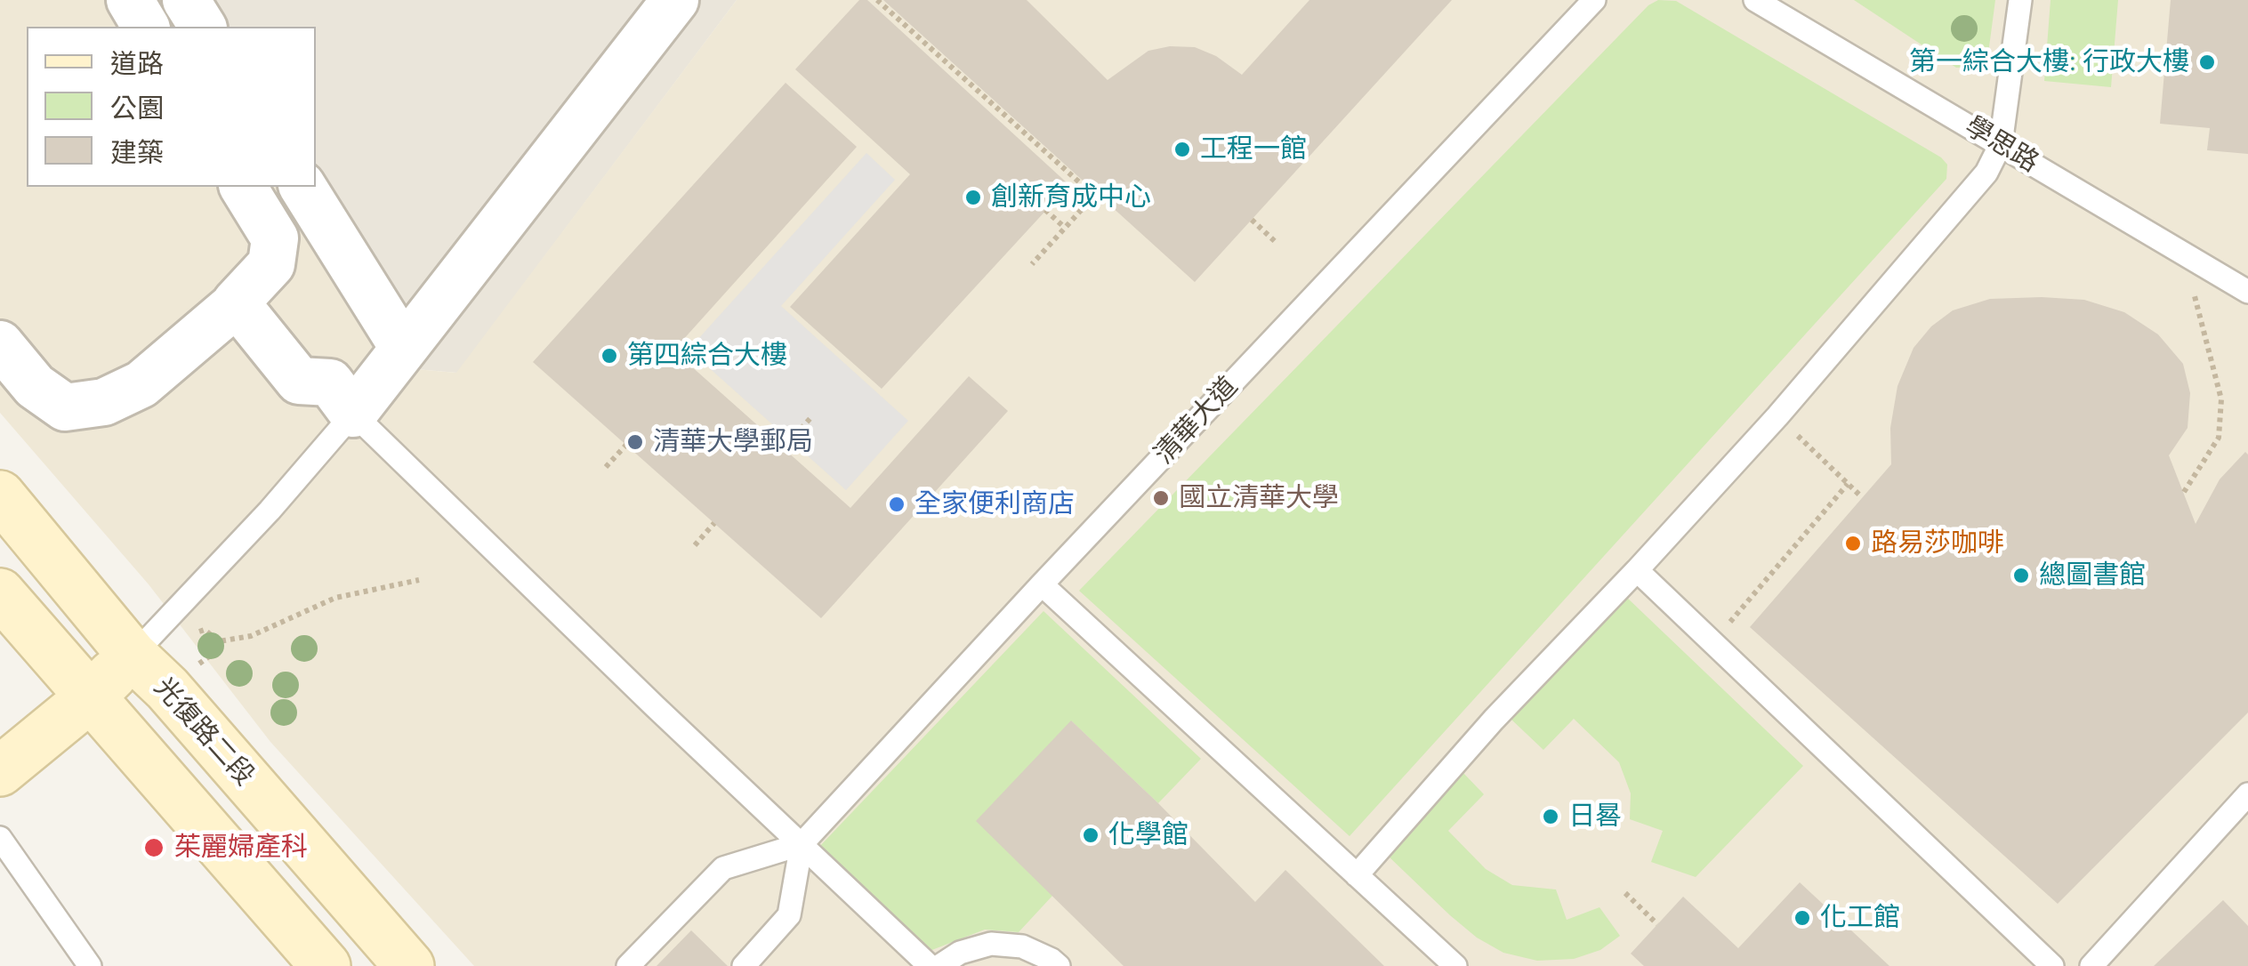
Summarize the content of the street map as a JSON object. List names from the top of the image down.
{
  "streets": {
    "main road": ["光復路二段"],
    "lane": ["學思路", "清華大道"]
  },
  "places": [
    "第一綜合大樓: 行政大樓",
    "工程一館",
    "創新育成中心",
    "第四綜合大樓",
    "清華大學郵局",
    "國立清華大學",
    "全家便利商店",
    "路易莎咖啡",
    "總圖書館",
    "日晷",
    "化學館",
    "茱麗婦產科",
    "化工館"
  ],
  "legend": ["道路", "公園", "建築"]
}
